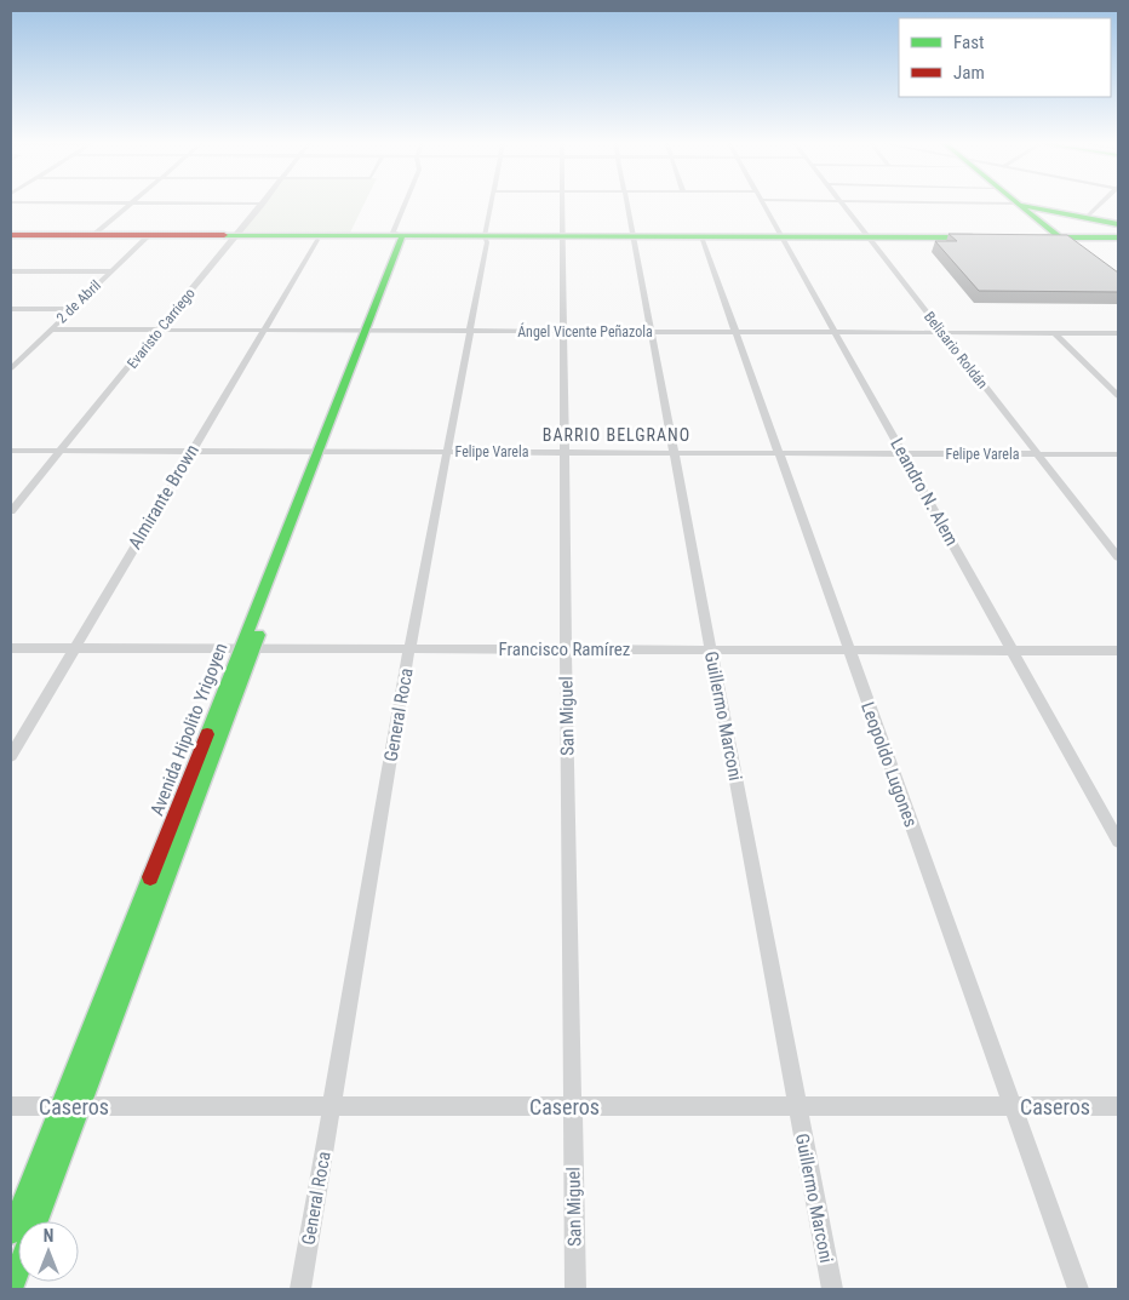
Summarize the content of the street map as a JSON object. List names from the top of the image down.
{
  "streets": {
    "main road": ["Avenida Hipolito Yrigoyen"],
    "street": [
      "2 de Abril",
      "Evaristo Carriego",
      "Ángel Vicente Peñazola",
      "Belisario Roldán",
      "Felipe Varela",
      "Leandro N. Alem",
      "Almirante Brown",
      "Francisco Ramírez",
      "General Roca",
      "San Miguel",
      "Guillermo Marconi",
      "Leopoldo Lugones",
      "Caseros"
    ]
  },
  "crossings": [
    ["2 de Abril", "Ángel Vicente Peñazola"],
    ["Evaristo Carriego", "Ángel Vicente Peñazola"],
    ["Evaristo Carriego", "Felipe Varela"],
    ["Ángel Vicente Peñazola", "Belisario Roldán"],
    ["Ángel Vicente Peñazola", "Leandro N. Alem"],
    ["Ángel Vicente Peñazola", "Almirante Brown"],
    ["Ángel Vicente Peñazola", "General Roca"],
    ["Ángel Vicente Peñazola", "San Miguel"],
    ["Ángel Vicente Peñazola", "Guillermo Marconi"],
    ["Ángel Vicente Peñazola", "Avenida Hipolito Yrigoyen"],
    ["Ángel Vicente Peñazola", "Leopoldo Lugones"],
    ["Belisario Roldán", "Felipe Varela"],
    ["Felipe Varela", "Leandro N. Alem"],
    ["Felipe Varela", "Almirante Brown"],
    ["Felipe Varela", "General Roca"],
    ["Felipe Varela", "San Miguel"],
    ["Felipe Varela", "Guillermo Marconi"],
    ["Felipe Varela", "Avenida Hipolito Yrigoyen"],
    ["Felipe Varela", "Leopoldo Lugones"],
    ["Leandro N. Alem", "Francisco Ramírez"],
    ["Almirante Brown", "Francisco Ramírez"],
    ["Francisco Ramírez", "General Roca"],
    ["Francisco Ramírez", "San Miguel"],
    ["Francisco Ramírez", "Guillermo Marconi"],
    ["Francisco Ramírez", "Avenida Hipolito Yrigoyen"],
    ["Francisco Ramírez", "Leopoldo Lugones"],
    ["General Roca", "Caseros"],
    ["San Miguel", "Caseros"],
    ["Guillermo Marconi", "Caseros"],
    ["Avenida Hipolito Yrigoyen", "Caseros"],
    ["Leopoldo Lugones", "Caseros"]
  ],
  "districts": ["BARRIO BELGRANO"],
  "legend": ["Fast", "Jam"],
  "north": "top"
}
